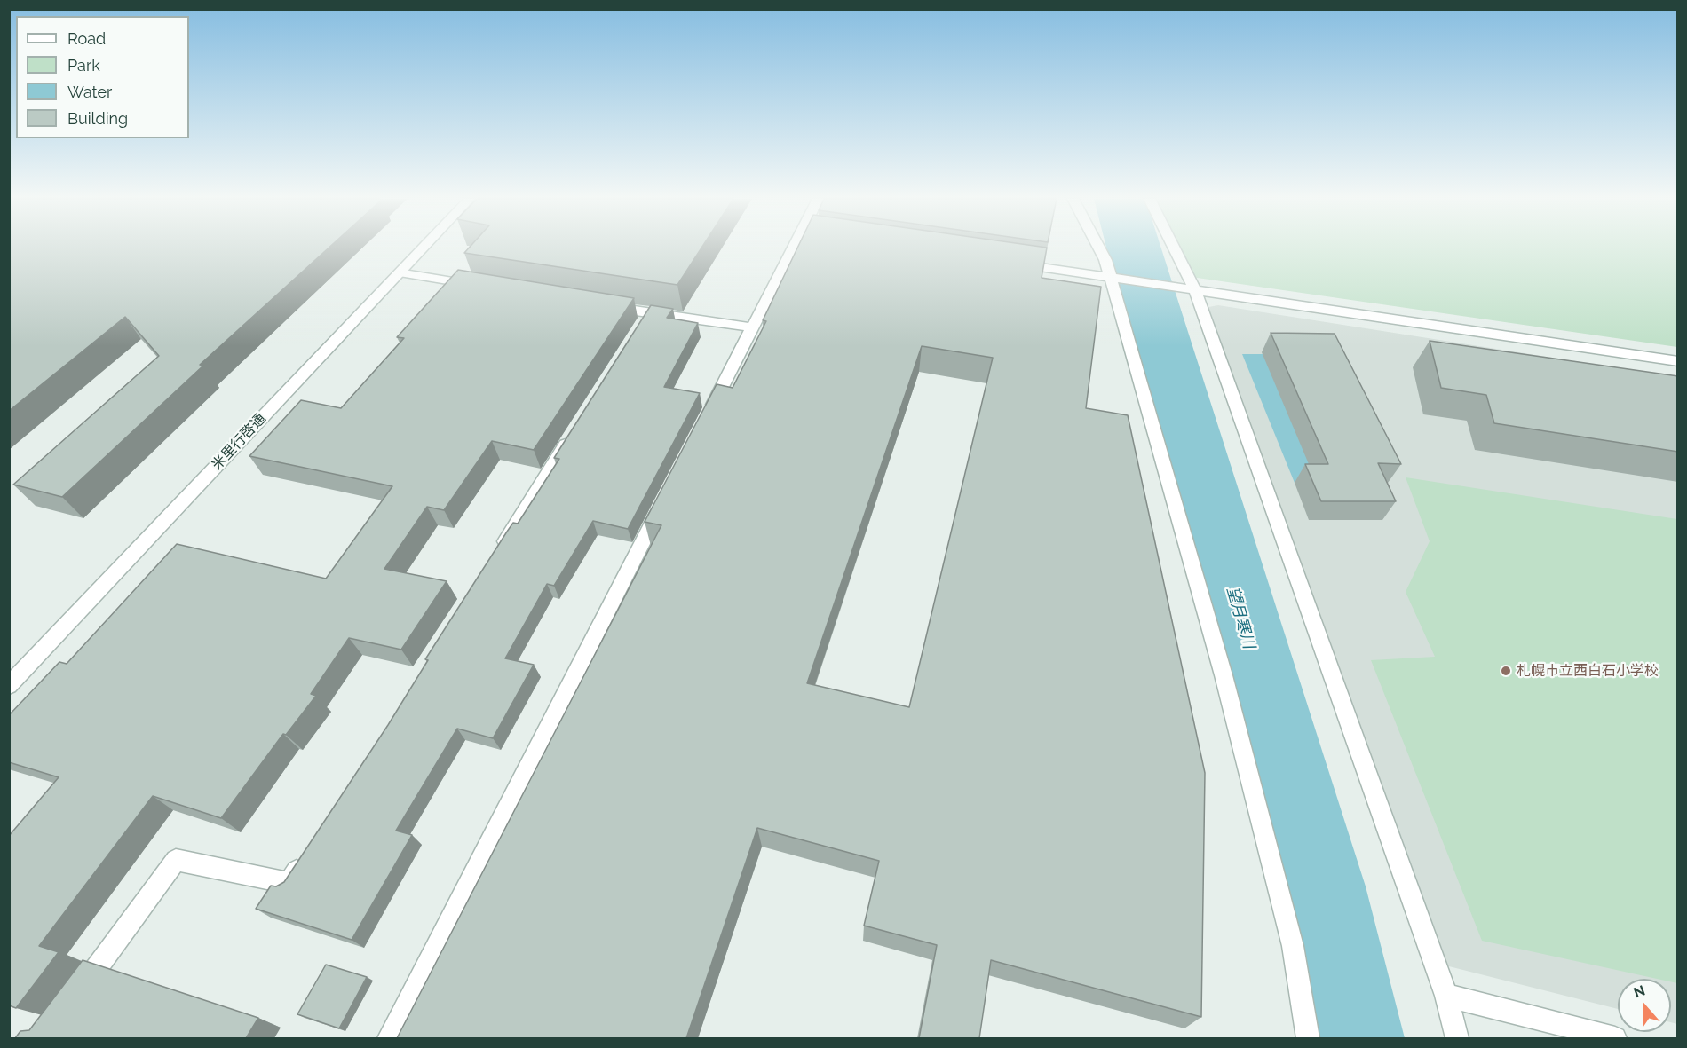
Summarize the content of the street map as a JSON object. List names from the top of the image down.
{
  "streets": {
    "street": ["米里行啓通"]
  },
  "water": ["望月寒川"],
  "places": ["札幌市立西白石小学校"],
  "legend": [
    "Road",
    "Park",
    "Water",
    "Building"
  ],
  "north": "top"
}
